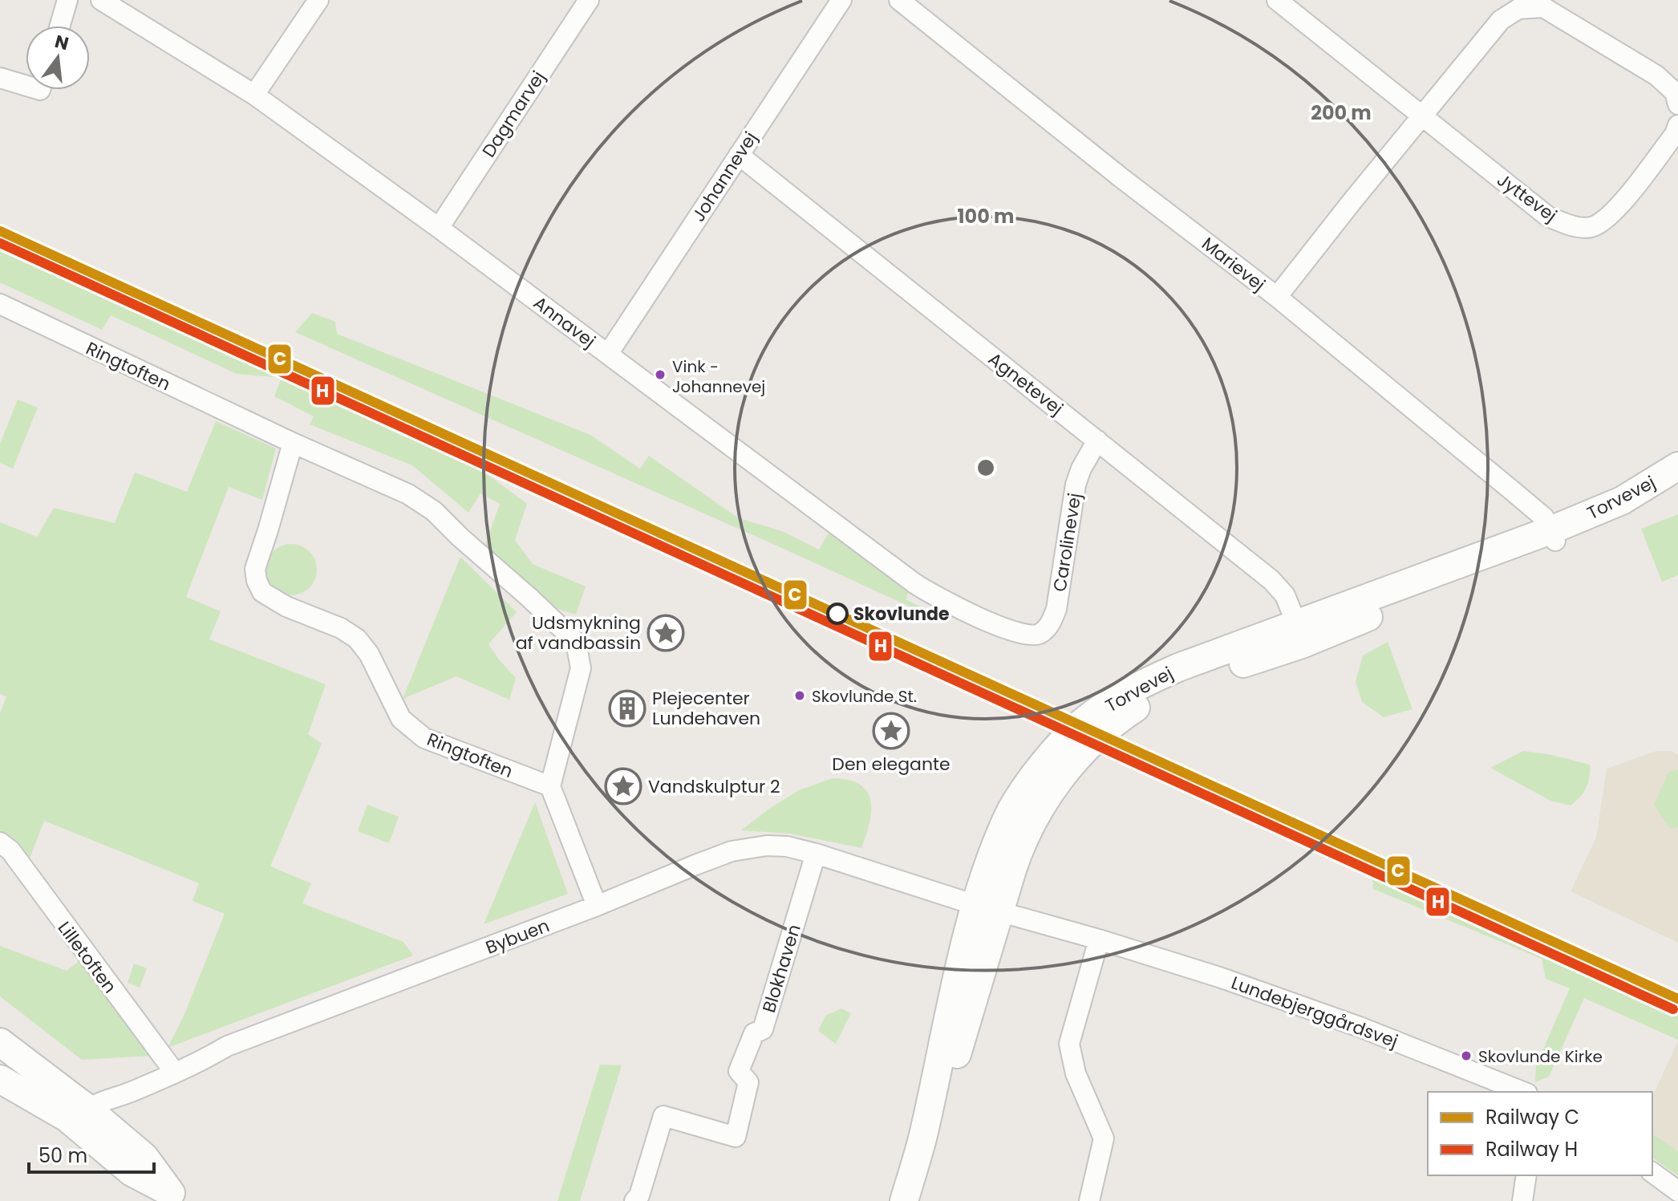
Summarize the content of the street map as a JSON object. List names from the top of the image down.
{
  "streets": {
    "street": [
      "Dagmarvej",
      "Johannevej",
      "Jyttevej",
      "Marievej",
      "Annavej",
      "Ringtoften",
      "Agnetevej",
      "Torvevej",
      "Carolinevej",
      "Bybuen",
      "Lilletoften",
      "Blokhaven",
      "Lundebjerggårdsvej"
    ]
  },
  "crossings": [
    ["Dagmarvej", "Annavej"],
    ["Johannevej", "Annavej"],
    ["Johannevej", "Agnetevej"],
    ["Marievej", "Torvevej"],
    ["Annavej", "Carolinevej"],
    ["Agnetevej", "Torvevej"],
    ["Agnetevej", "Carolinevej"],
    ["Torvevej", "Bybuen"],
    ["Torvevej", "Lundebjerggårdsvej"],
    ["Bybuen", "Lilletoften"],
    ["Bybuen", "Blokhaven"],
    ["Bybuen", "Lundebjerggårdsvej"]
  ],
  "places": {
    "other": [
      "Vink - Johannevej",
      "Skovlunde",
      "Skovlunde St.",
      "Skovlunde Kirke"
    ],
    "place": ["Udsmykning af vandbassin", "Den elegante", "Vandskulptur 2"],
    "building": ["Plejecenter Lundehaven"]
  },
  "lines": ["rail line C", "rail line H"],
  "legend": ["Railway C", "Railway H"],
  "scale_bar": "50 m",
  "north": "top",
  "rings": ["200 m", "100 m"]
}
